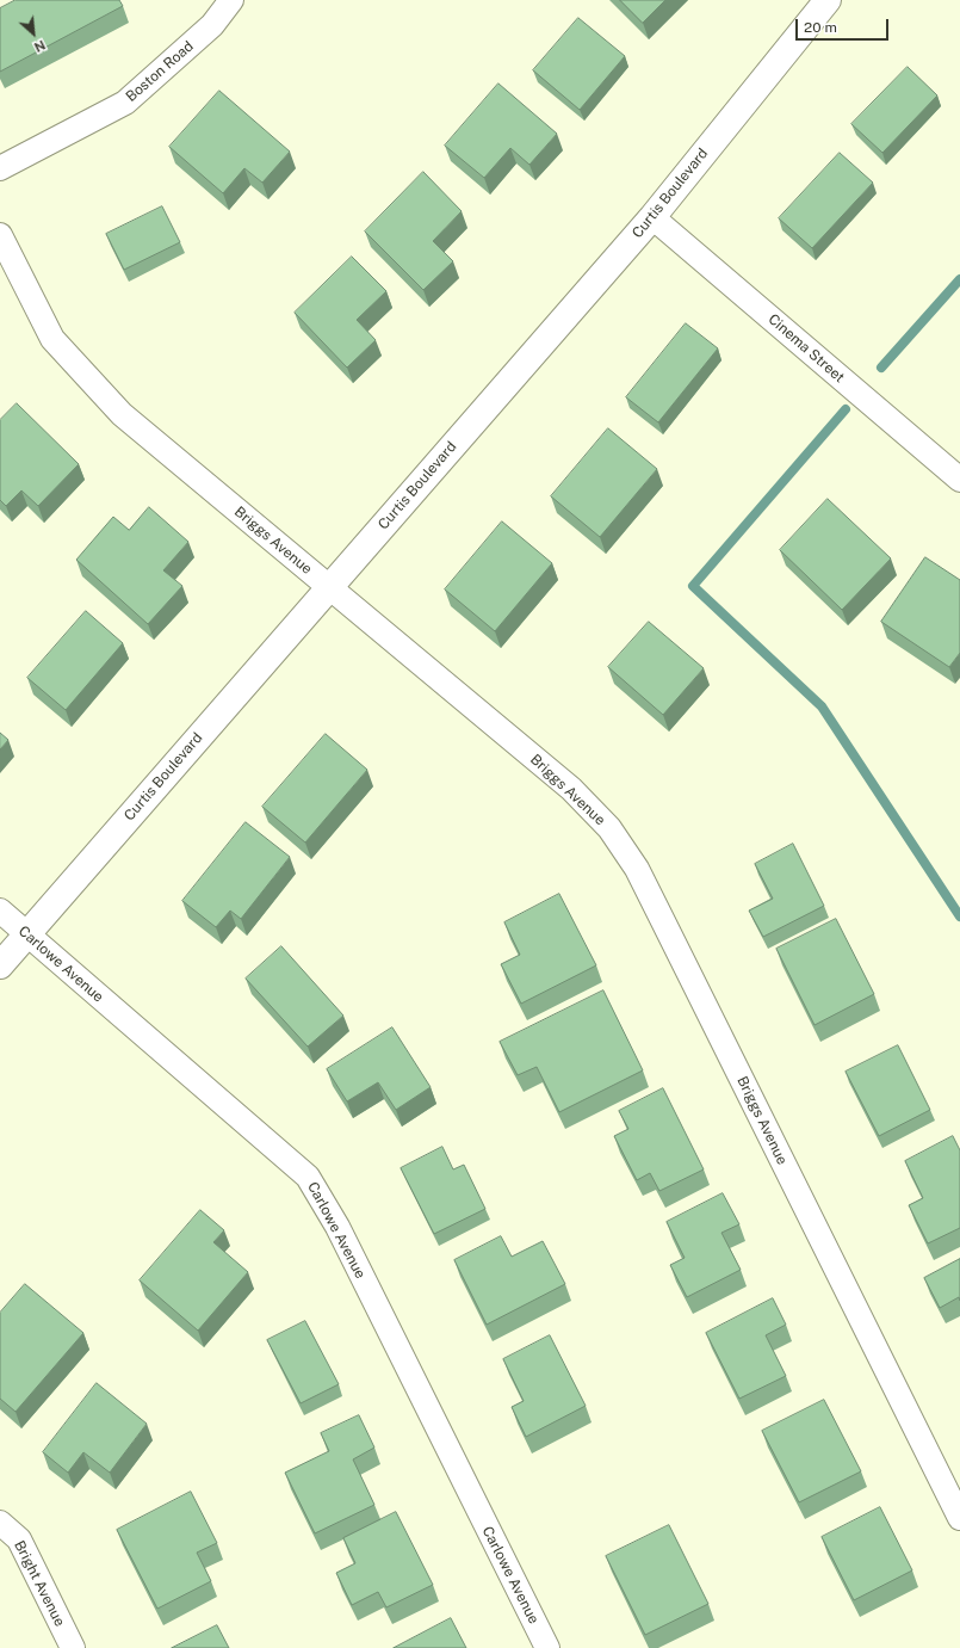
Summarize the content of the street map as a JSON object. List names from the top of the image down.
{
  "streets": {
    "street": [
      "Boston Road",
      "Curtis Boulevard",
      "Cinema Street",
      "Briggs Avenue",
      "Carlowe Avenue",
      "Bright Avenue"
    ]
  },
  "crossings": [
    ["Curtis Boulevard", "Cinema Street"],
    ["Curtis Boulevard", "Briggs Avenue"],
    ["Curtis Boulevard", "Carlowe Avenue"]
  ],
  "scale_bar": "20 m",
  "north": "bottom right"
}
